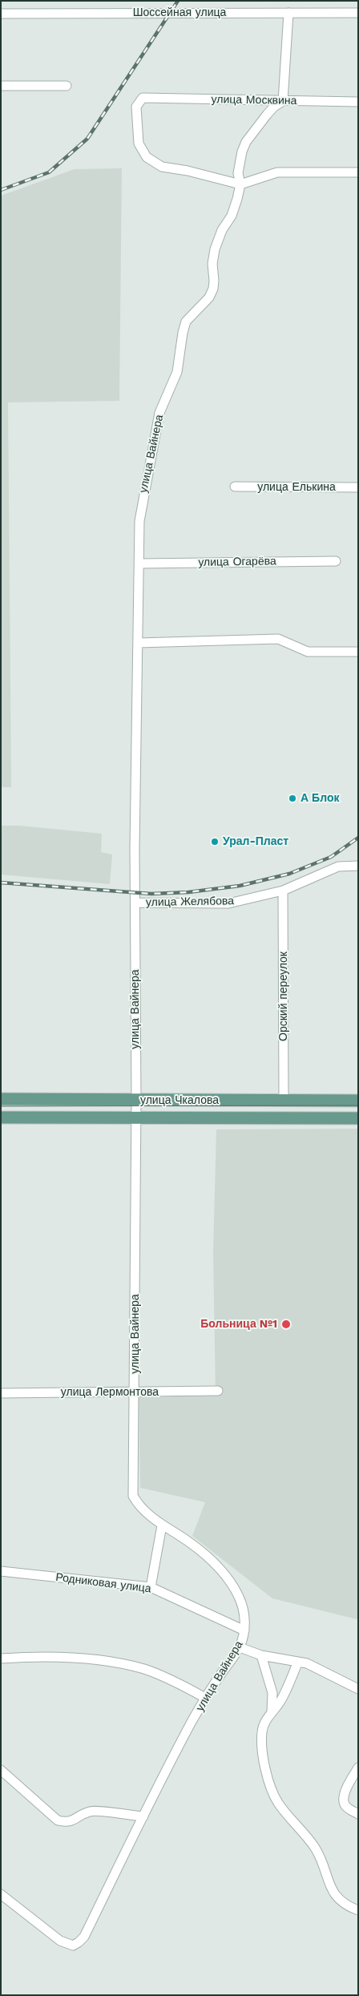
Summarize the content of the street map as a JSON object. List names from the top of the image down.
{
  "streets": {
    "main road": ["улица Чкалова"],
    "street": [
      "Шоссейная улица",
      "улица Москвина",
      "улица Вайнера",
      "улица Елькина",
      "улица Огарёва",
      "улица Желябова",
      "Орский переулок",
      "улица Лермонтова",
      "Родниковая улица"
    ]
  },
  "crossings": [
    ["улица Москвина", "улица Вайнера"],
    ["улица Вайнера", "улица Огарёва"],
    ["улица Вайнера", "улица Желябова"],
    ["улица Вайнера", "улица Чкалова"],
    ["улица Вайнера", "улица Лермонтова"],
    ["улица Вайнера", "Родниковая улица"],
    ["улица Желябова", "Орский переулок"],
    ["Орский переулок", "улица Чкалова"]
  ],
  "places": ["А Блок", "Урал-Пласт", "Больница №1"]
}
